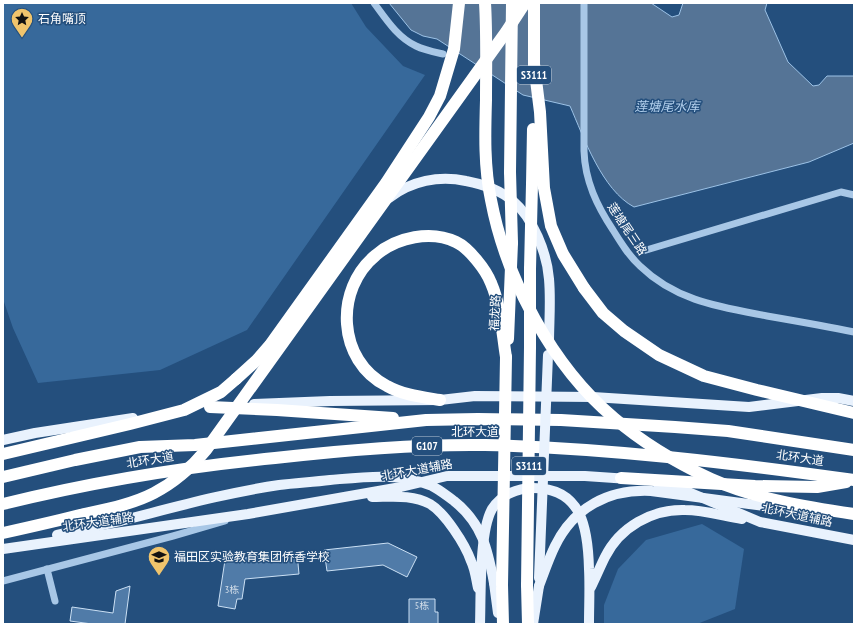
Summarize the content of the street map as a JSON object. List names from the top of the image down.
{
  "streets": {
    "highway": [
      "S3111",
      "福龙路",
      "北环大道",
      "G107"
    ],
    "main road": ["北环大道辅路"],
    "street": ["莲塘尾三路"]
  },
  "water": ["莲塘尾水库"],
  "places": {
    "place": ["石角嘴顶"],
    "school or university": ["福田区实验教育集团侨香学校"]
  },
  "house_numbers": ["3栋", "5栋"]
}
